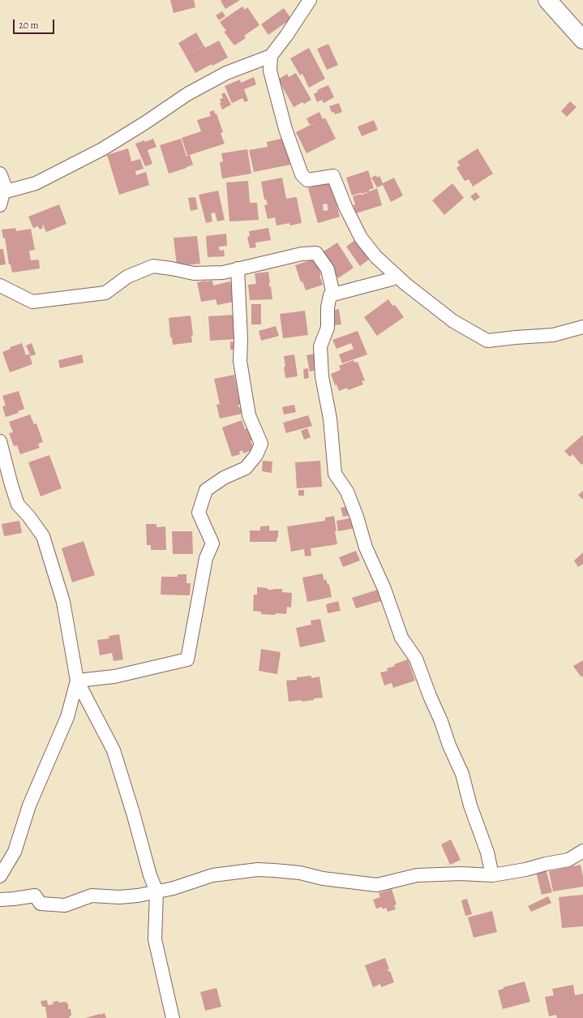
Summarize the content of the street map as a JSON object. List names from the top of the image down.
{
  "scale_bar": "20 m"
}
